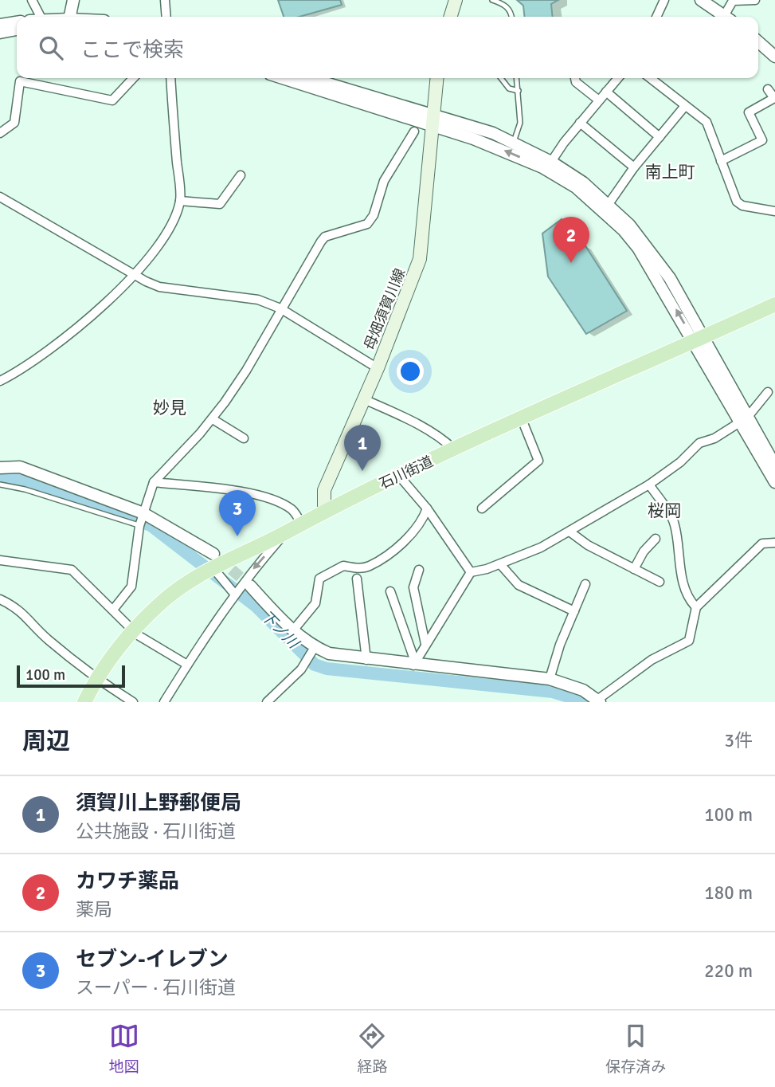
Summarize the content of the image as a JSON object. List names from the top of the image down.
{
  "streets": {
    "main road": ["母畑須賀川線", "石川街道"]
  },
  "crossings": [
    ["母畑須賀川線", "石川街道"]
  ],
  "districts": ["南上町", "妙見", "桜岡"],
  "water": ["下ノ川"],
  "scale_bar": "100 m",
  "page": {
    "search": "ここで検索",
    "pins": ["2", "1", "3"],
    "scale": "100 m",
    "heading": ["周辺", "3件"],
    "list": [
      {
        "mark": "1",
        "name": "須賀川上野郵便局",
        "note": "公共施設 · 石川街道",
        "value": "100 m"
      },
      {
        "mark": "2",
        "name": "カワチ薬品",
        "note": "薬局",
        "value": "180 m"
      },
      {
        "mark": "3",
        "name": "セブン-イレブン",
        "note": "スーパー · 石川街道",
        "value": "220 m"
      }
    ],
    "nav": ["地図", "経路", "保存済み"]
  }
}
